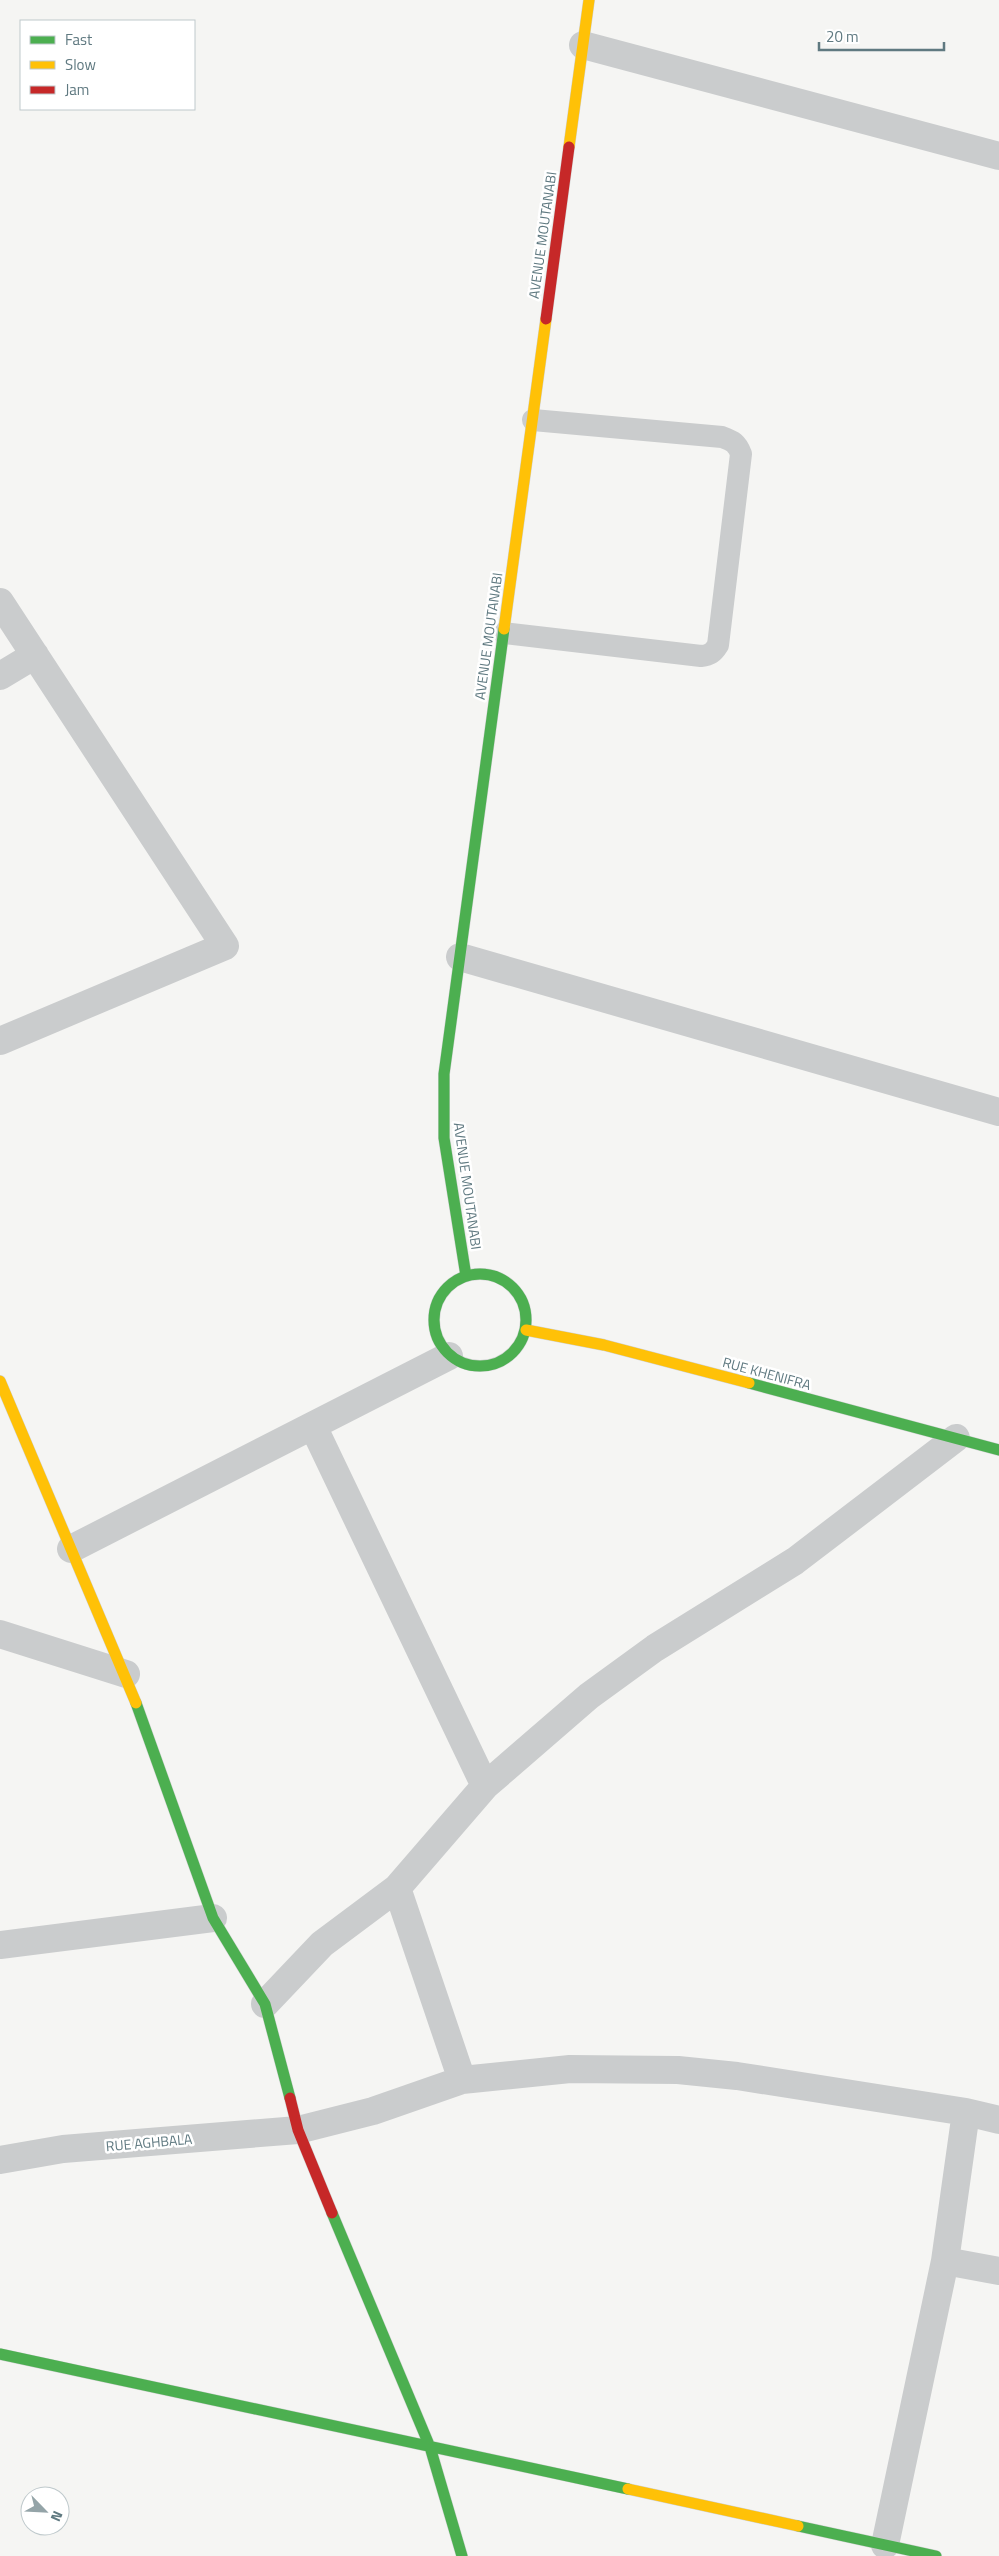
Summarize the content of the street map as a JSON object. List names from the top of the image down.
{
  "streets": {
    "street": ["AVENUE MOUTANABI", "RUE KHENIFRA", "RUE AGHBALA"]
  },
  "crossings": [
    ["AVENUE MOUTANABI", "RUE KHENIFRA"]
  ],
  "legend": ["Fast", "Slow", "Jam"],
  "scale_bar": "20 m",
  "north": "bottom right"
}
